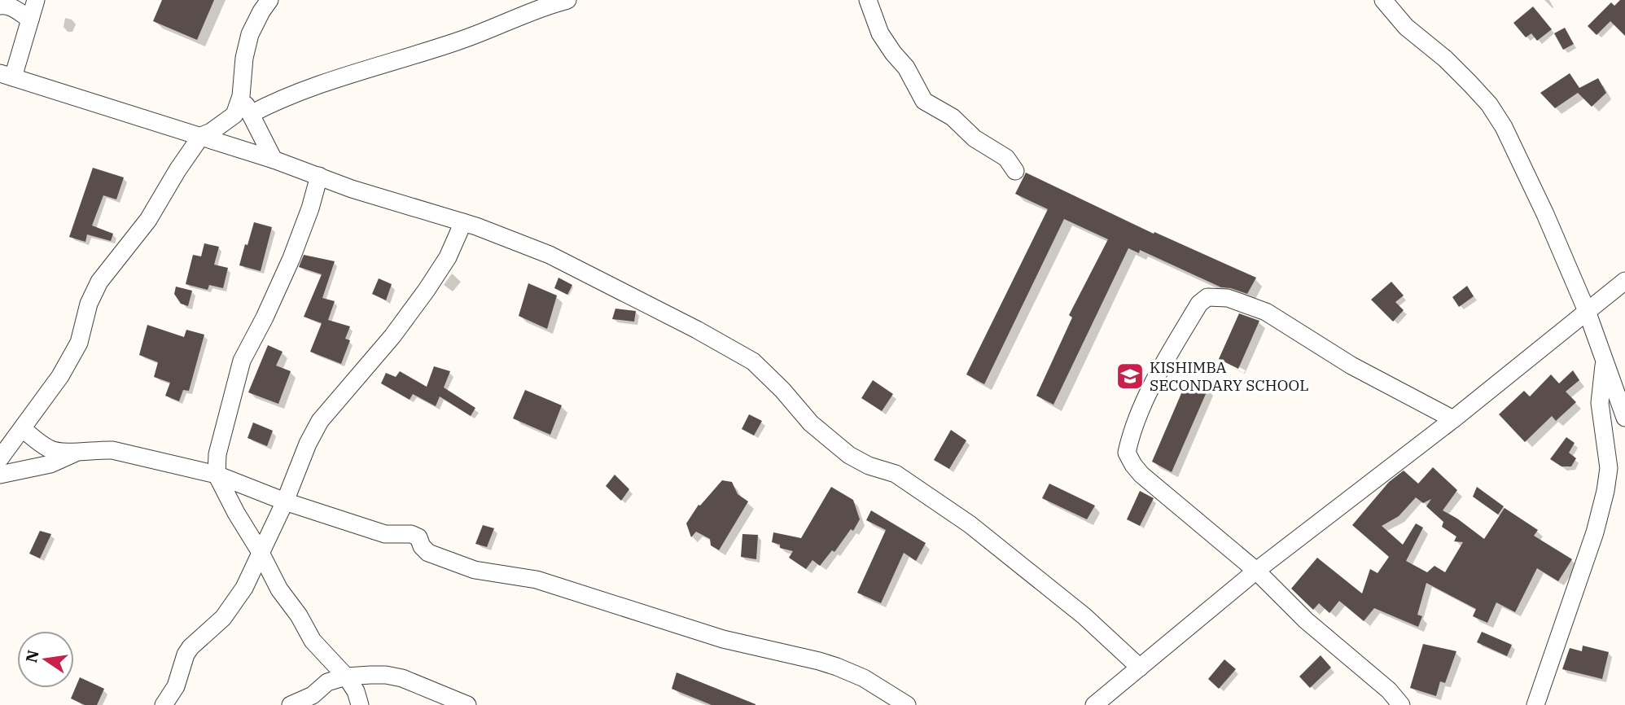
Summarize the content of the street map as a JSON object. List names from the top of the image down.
{
  "places": {
    "school or university": ["KISHIMBA SECONDARY SCHOOL"]
  },
  "north": "left"
}
